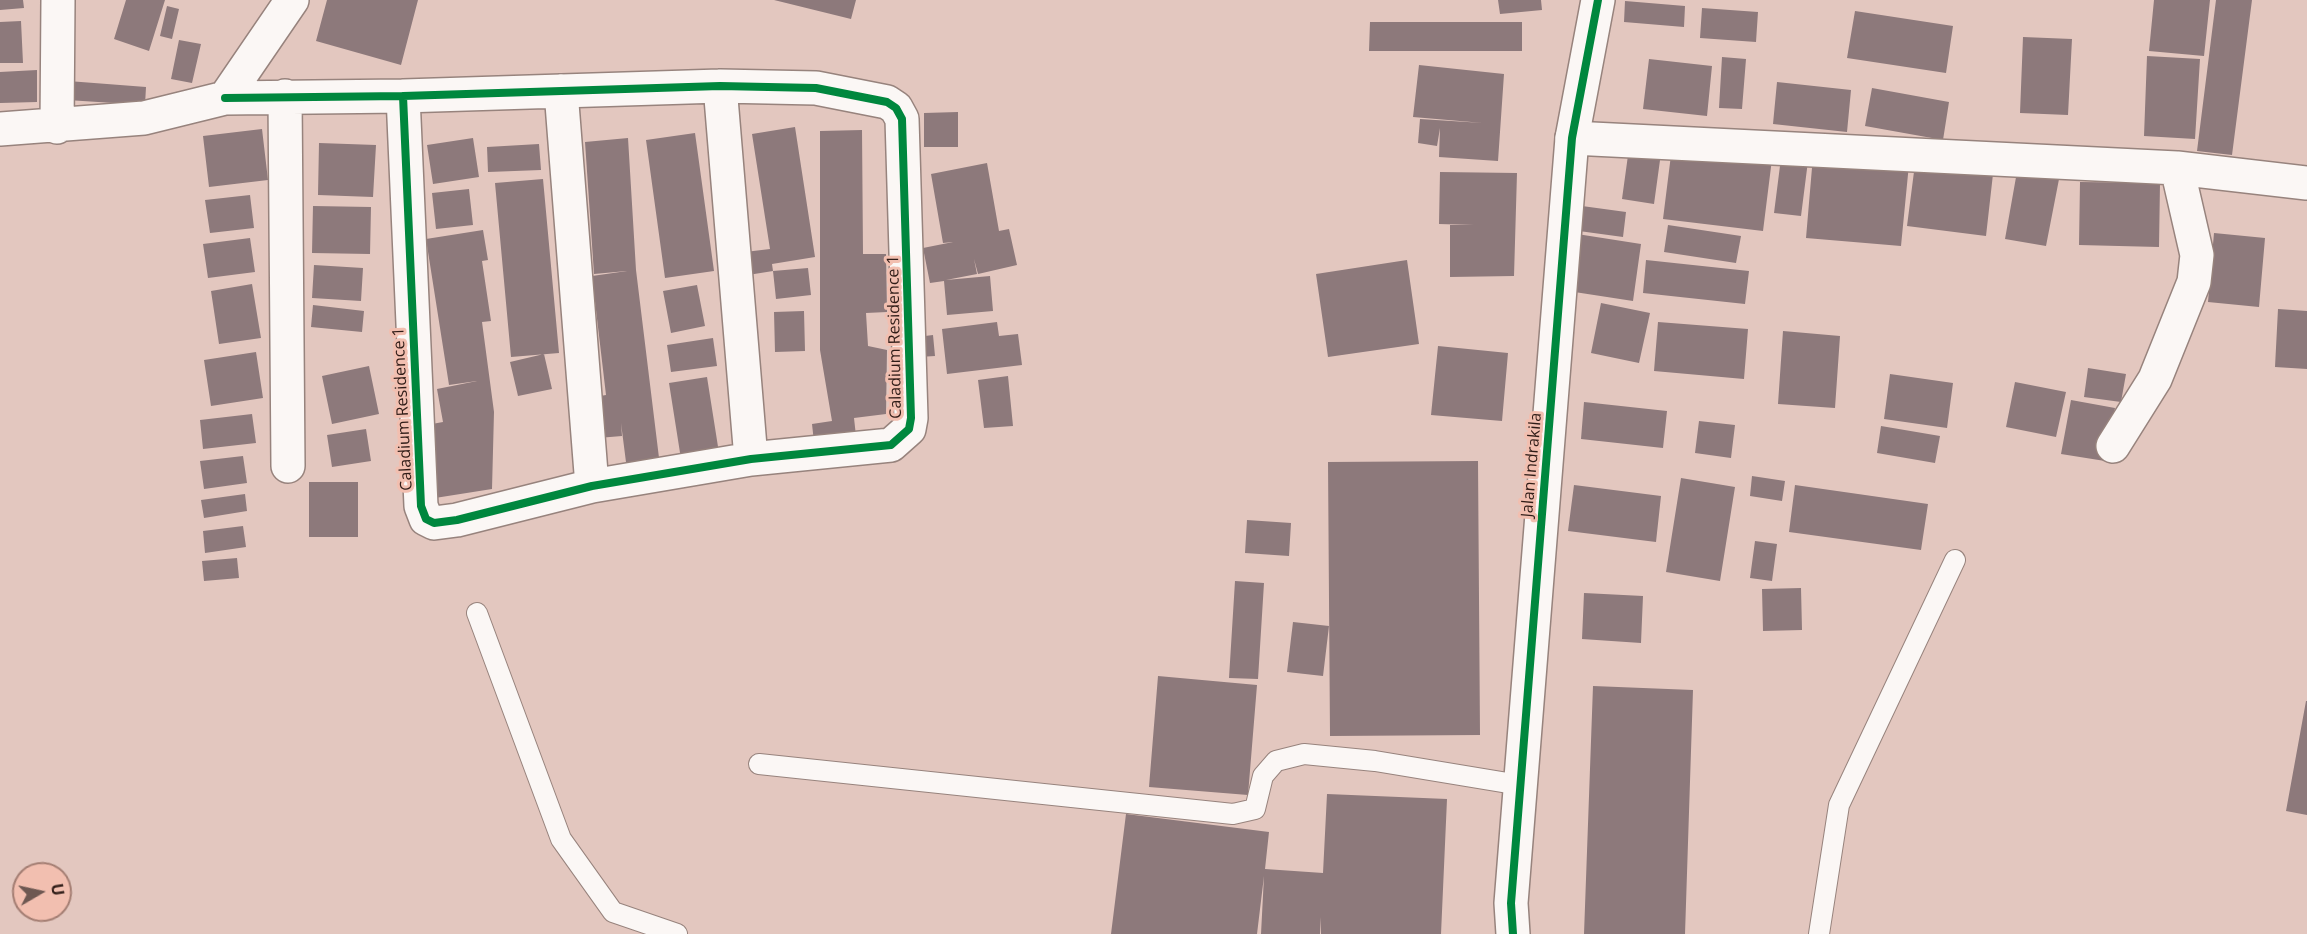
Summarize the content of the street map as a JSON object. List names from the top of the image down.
{
  "streets": {
    "street": ["Caladium Residence 1", "Jalan Indrakila"]
  },
  "north": "right"
}
